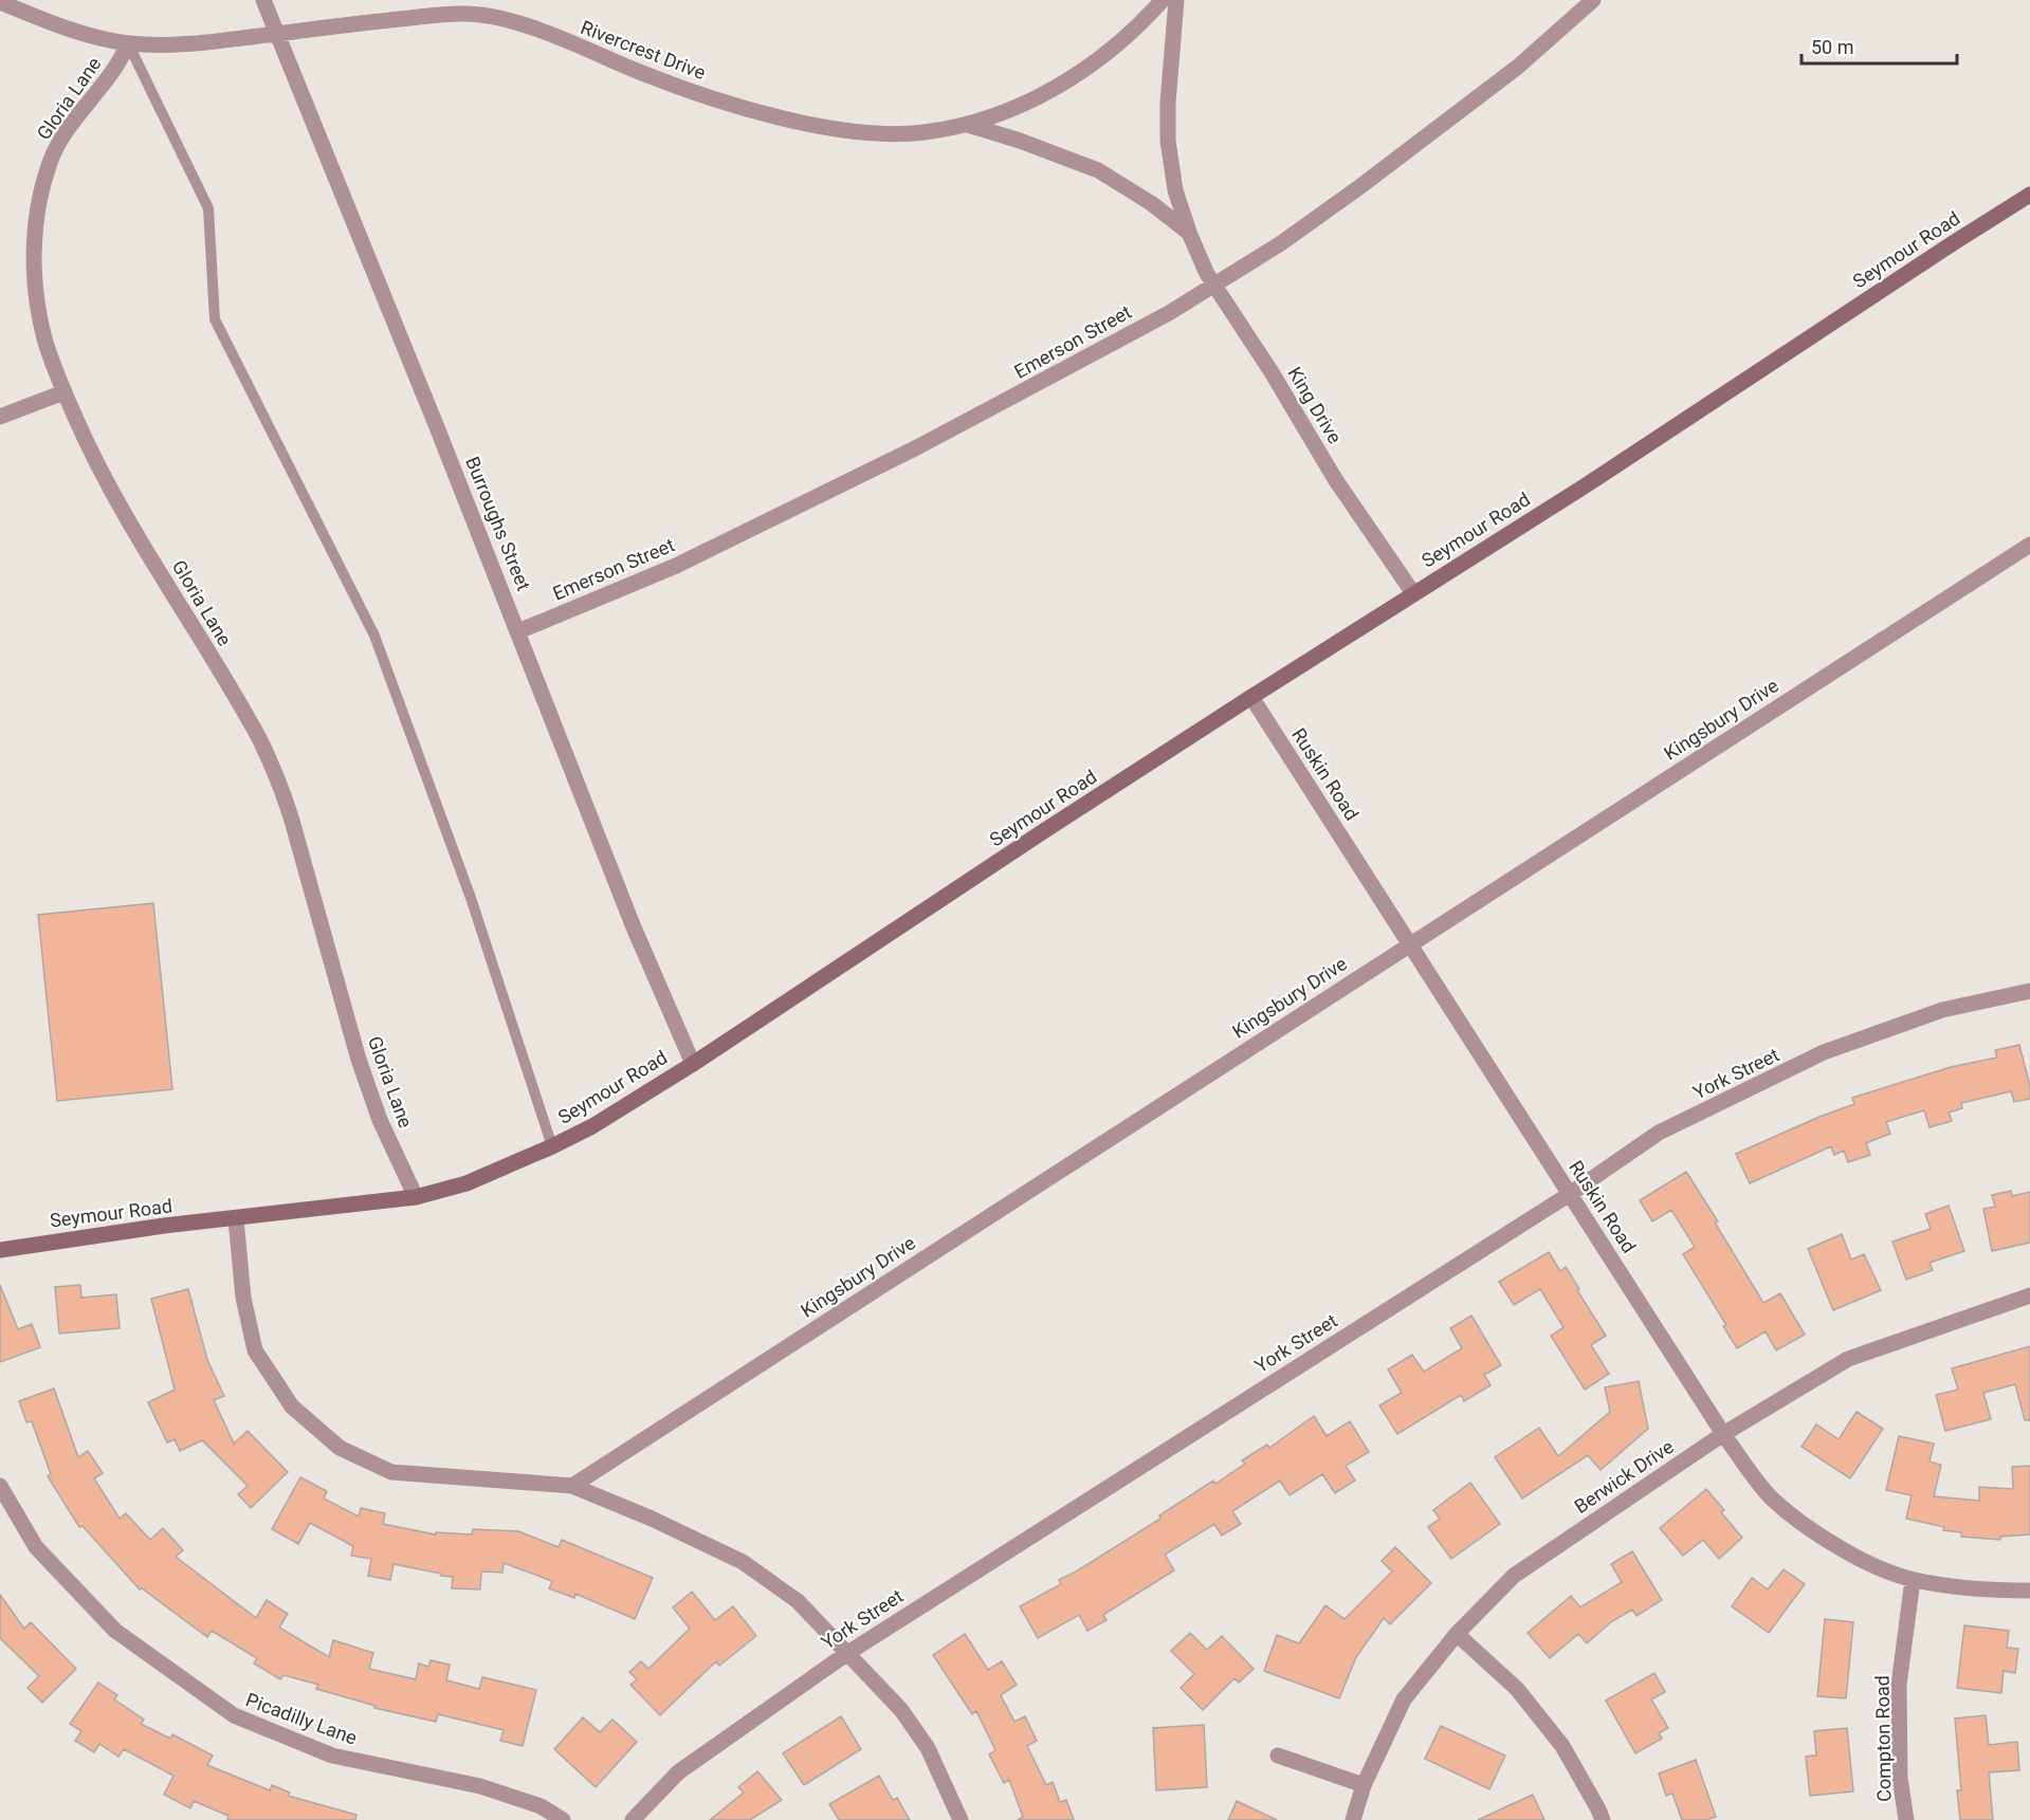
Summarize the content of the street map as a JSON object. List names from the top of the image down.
{
  "streets": {
    "street": [
      "Rivercrest Drive",
      "Gloria Lane",
      "Seymour Road",
      "Emerson Street",
      "King Drive",
      "Burroughs Street",
      "Kingsbury Drive",
      "Ruskin Road",
      "York Street",
      "Berwick Drive",
      "Picadilly Lane",
      "Compton Road"
    ]
  },
  "crossings": [
    ["Rivercrest Drive", "Gloria Lane"],
    ["Rivercrest Drive", "King Drive"],
    ["Rivercrest Drive", "Burroughs Street"],
    ["Gloria Lane", "Seymour Road"],
    ["Seymour Road", "King Drive"],
    ["Seymour Road", "Burroughs Street"],
    ["Seymour Road", "Ruskin Road"],
    ["Emerson Street", "King Drive"],
    ["Emerson Street", "Burroughs Street"],
    ["Kingsbury Drive", "Ruskin Road"],
    ["Ruskin Road", "York Street"],
    ["Ruskin Road", "Berwick Drive"],
    ["Ruskin Road", "Compton Road"]
  ],
  "scale_bar": "50 m"
}
